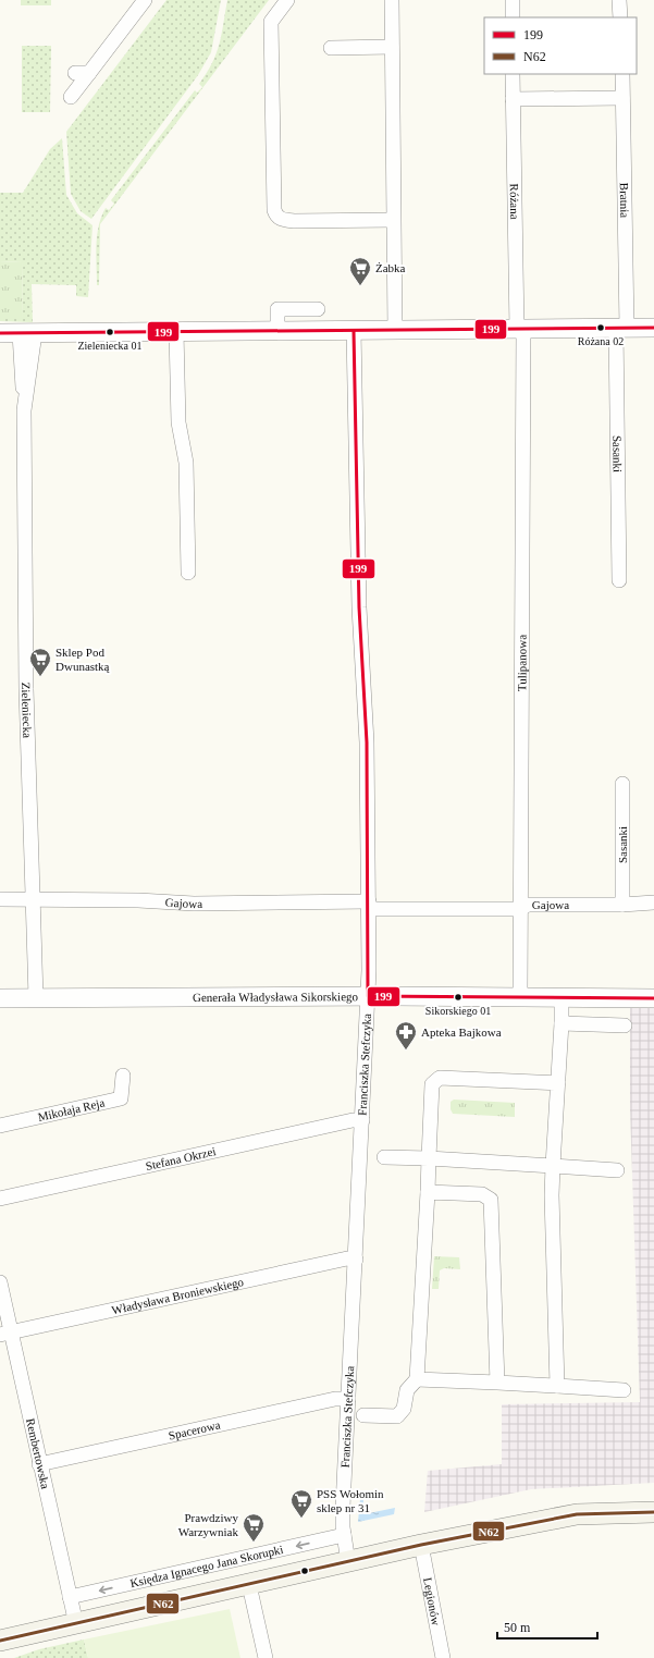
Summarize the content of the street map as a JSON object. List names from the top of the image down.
{
  "streets": {
    "street": [
      "Bratnia",
      "Różana",
      "Sasanki",
      "Tulipanowa",
      "Zieleniecka",
      "Gajowa",
      "Generała Władysława Sikorskiego",
      "Franciszka Stefczyka",
      "Mikołaja Reja",
      "Stefana Okrzei",
      "Władysława Broniewskiego",
      "Spacerowa",
      "Rembertowska",
      "Księdza Ignacego Jana Skorupki",
      "Legionów"
    ]
  },
  "crossings": [
    ["Bratnia", "Sasanki"],
    ["Różana", "Tulipanowa"],
    ["Sasanki", "Gajowa"],
    ["Tulipanowa", "Gajowa"],
    ["Tulipanowa", "Generała Władysława Sikorskiego"],
    ["Zieleniecka", "Gajowa"],
    ["Zieleniecka", "Generała Władysława Sikorskiego"],
    ["Gajowa", "Franciszka Stefczyka"],
    ["Generała Władysława Sikorskiego", "Franciszka Stefczyka"],
    ["Franciszka Stefczyka", "Stefana Okrzei"],
    ["Franciszka Stefczyka", "Władysława Broniewskiego"],
    ["Franciszka Stefczyka", "Spacerowa"],
    ["Franciszka Stefczyka", "Księdza Ignacego Jana Skorupki"],
    ["Władysława Broniewskiego", "Rembertowska"],
    ["Spacerowa", "Rembertowska"],
    ["Rembertowska", "Księdza Ignacego Jana Skorupki"]
  ],
  "one_way": ["Księdza Ignacego Jana Skorupki"],
  "places": {
    "supermarket": [
      "Żabka",
      "Sklep Pod Dwunastką",
      "PSS Wołomin sklep nr 31",
      "Prawdziwy Warzywniak"
    ],
    "other": ["Różana 02", "Zieleniecka 01", "Sikorskiego 01"],
    "pharmacy": ["Apteka Bajkowa"]
  },
  "lines": ["transit line 199", "transit line N62"],
  "legend": ["199", "N62"],
  "scale_bar": "50 m"
}
